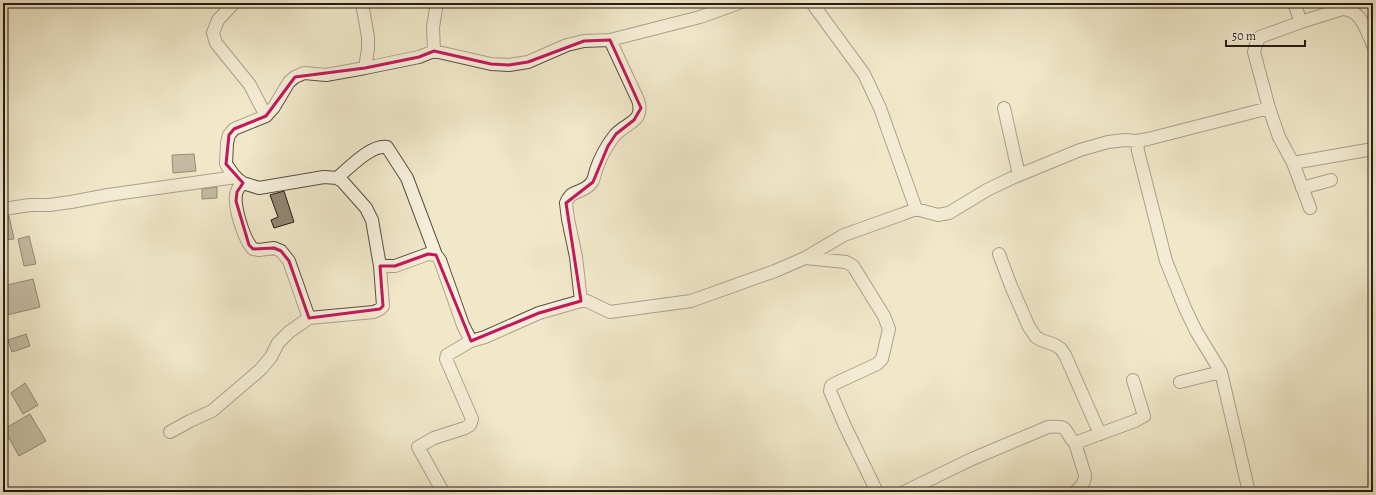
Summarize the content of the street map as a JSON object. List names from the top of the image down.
{
  "scale_bar": "50 m"
}
